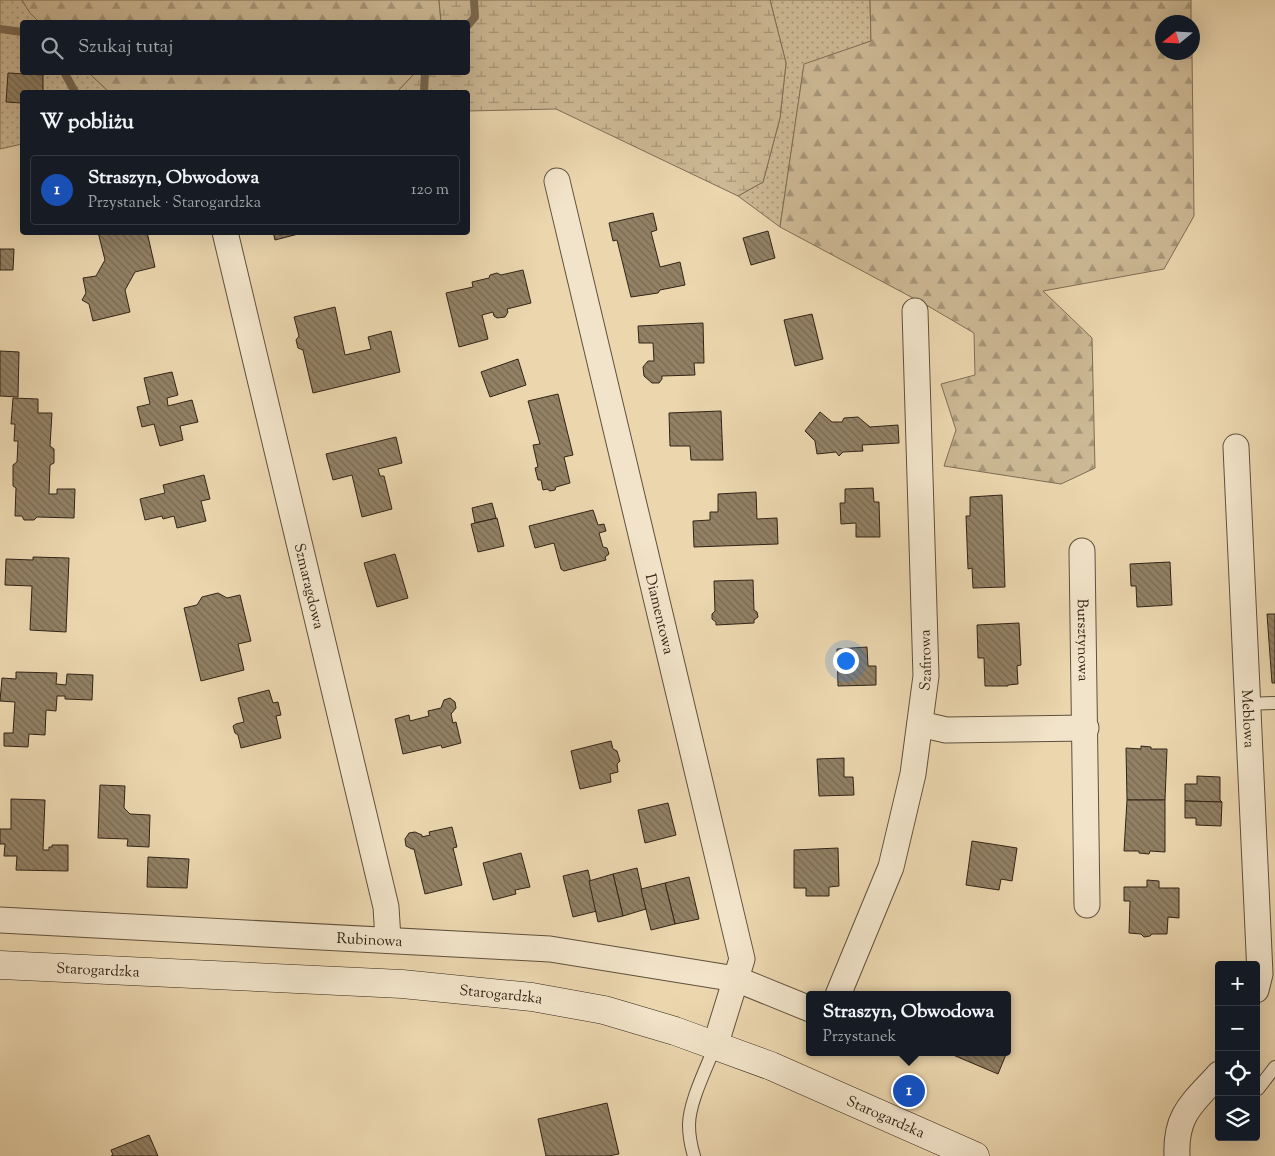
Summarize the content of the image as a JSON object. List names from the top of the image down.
{
  "streets": {
    "main road": ["Starogardzka"],
    "street": [
      "Szmaragdowa",
      "Diamentowa",
      "Bursztynowa",
      "Szafirowa",
      "Meblowa",
      "Rubinowa"
    ]
  },
  "crossings": [
    ["Szmaragdowa", "Rubinowa"],
    ["Diamentowa", "Rubinowa"],
    ["Diamentowa", "Starogardzka"]
  ],
  "north": "left",
  "page": {
    "search": "Szukaj tutaj",
    "heading": "W pobliżu",
    "list": [
      {
        "mark": "1",
        "name": "Straszyn, Obwodowa",
        "note": "Przystanek · Starogardzka",
        "value": "120 m"
      }
    ],
    "map_buttons": ["+", "−"],
    "popup": ["Straszyn, Obwodowa", "Przystanek"],
    "pins": "1"
  }
}
